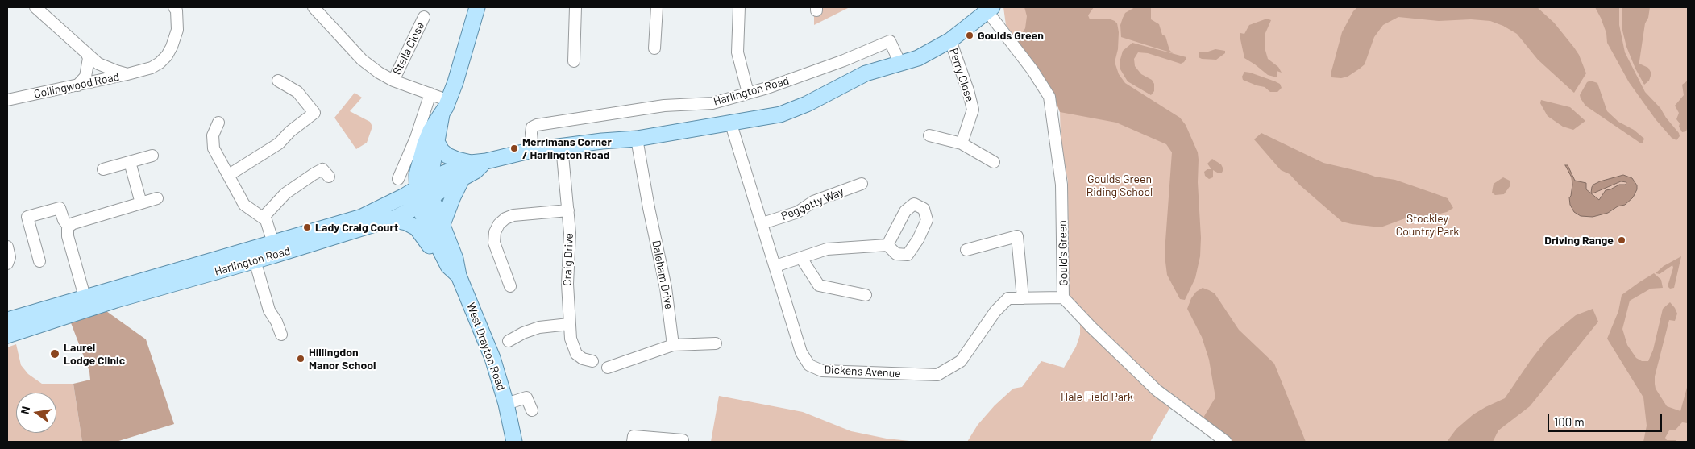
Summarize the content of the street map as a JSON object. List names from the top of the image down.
{
  "streets": {
    "main road": ["Harlington Road", "West Drayton Road"],
    "street": [
      "Stella Close",
      "Perry Close",
      "Collingwood Road",
      "Peggotty Way",
      "Gould's Green",
      "Craig Drive",
      "Daleham Drive",
      "Dickens Avenue"
    ]
  },
  "crossings": [
    ["Perry Close", "Harlington Road"],
    ["Harlington Road", "Gould's Green"],
    ["Harlington Road", "Craig Drive"],
    ["Harlington Road", "Daleham Drive"],
    ["Harlington Road", "West Drayton Road"],
    ["Harlington Road", "Dickens Avenue"],
    ["Peggotty Way", "Dickens Avenue"],
    ["Gould's Green", "Dickens Avenue"]
  ],
  "parks": ["Goulds Green Riding School", "Stockley Country Park", "Hale Field Park"],
  "places": [
    "Goulds Green",
    "Merrimans Corner / Harlington Road",
    "Lady Craig Court",
    "Driving Range",
    "Laurel Lodge Clinic",
    "Hillingdon Manor School"
  ],
  "scale_bar": "100 m",
  "north": "left"
}
